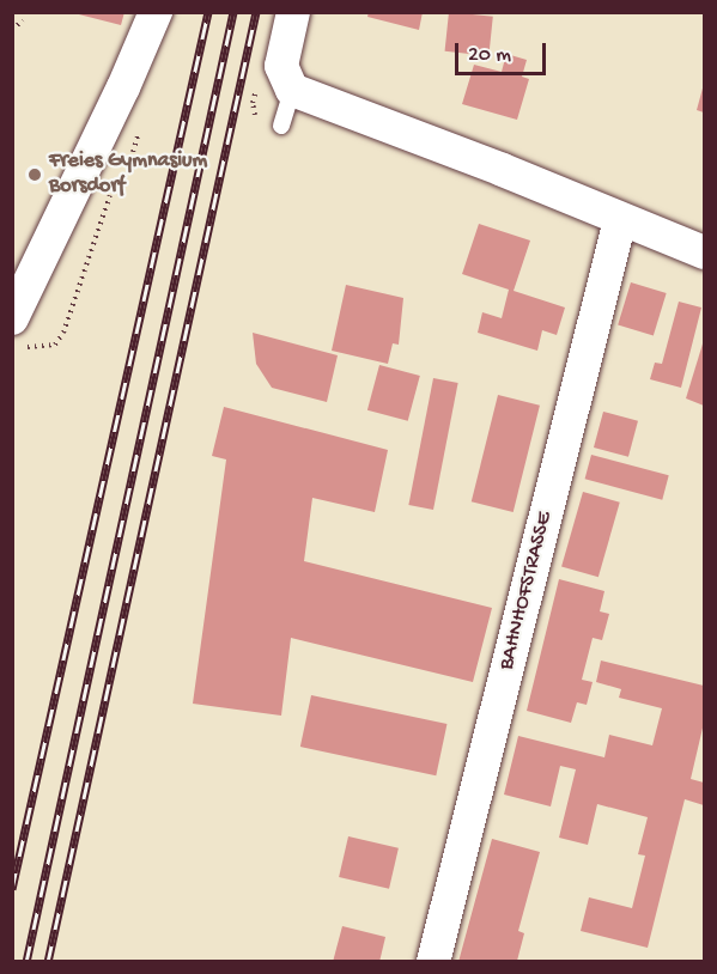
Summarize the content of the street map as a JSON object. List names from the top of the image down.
{
  "streets": {
    "street": ["BAHNHOFSTRASSE"]
  },
  "places": ["Freies Gymnasium Borsdorf"],
  "scale_bar": "20 m"
}
